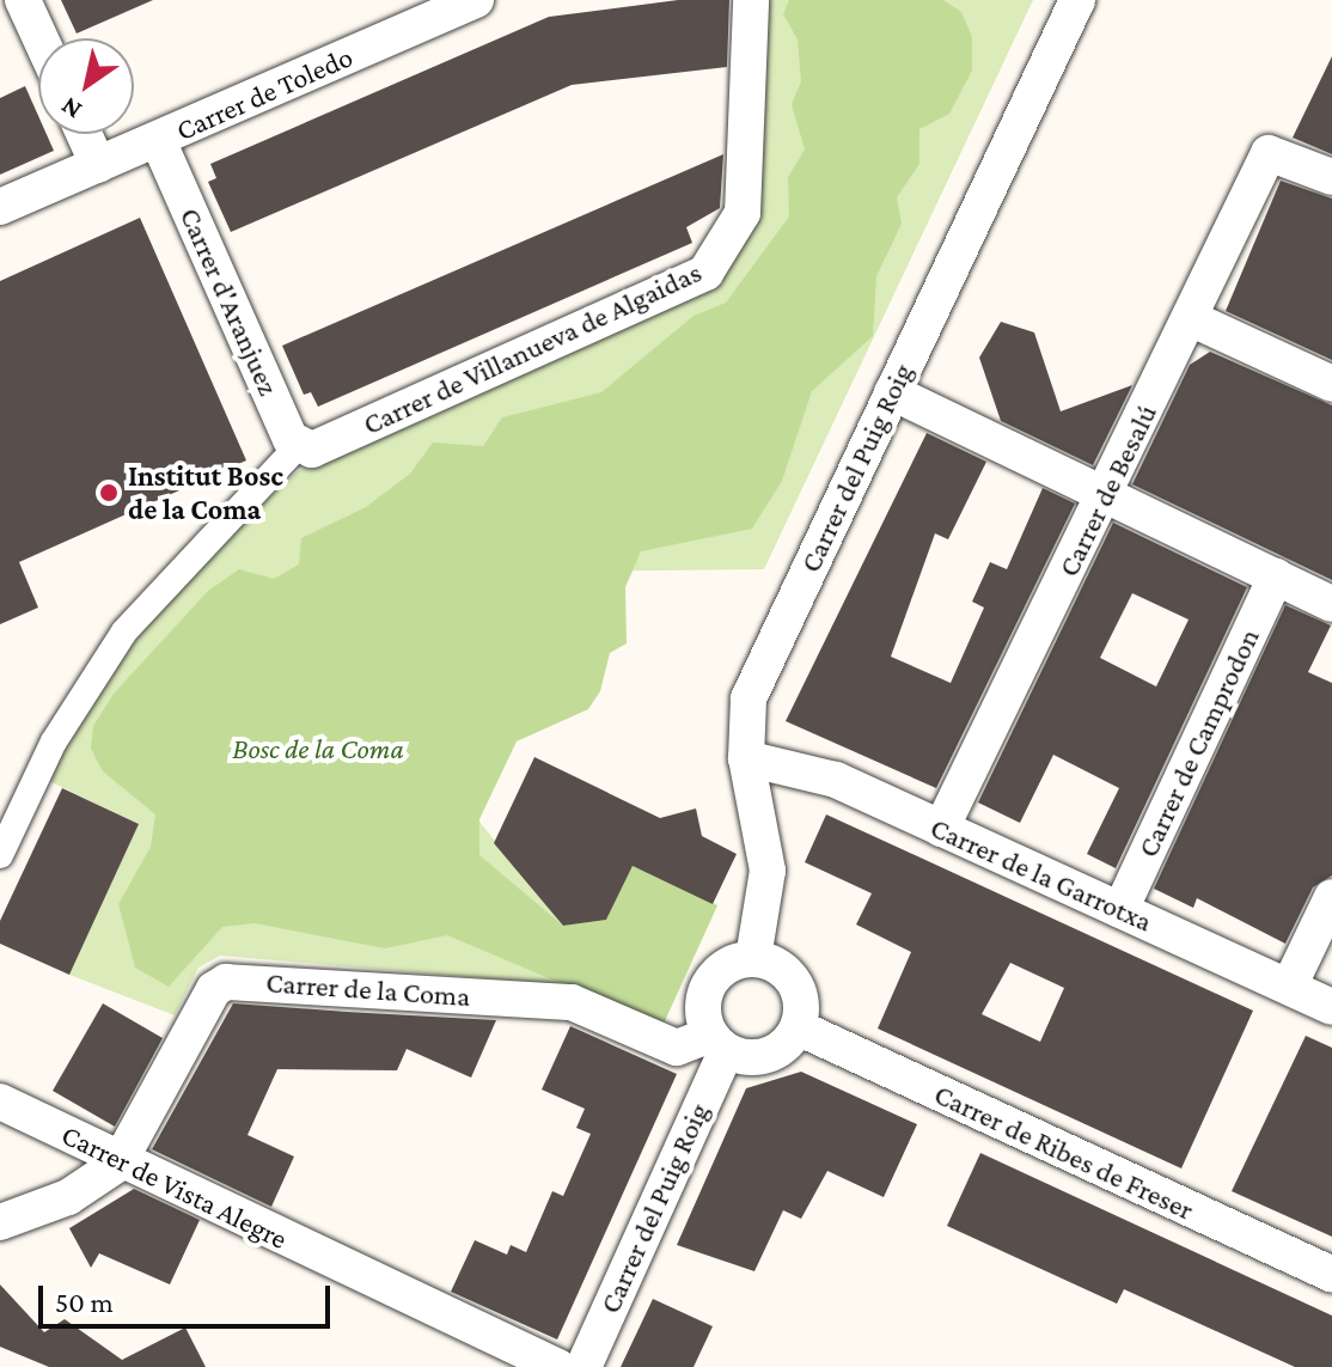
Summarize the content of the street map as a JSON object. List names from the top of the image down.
{
  "streets": {
    "street": [
      "Carrer de Toledo",
      "Carrer d'Aranjuez",
      "Carrer de Villanueva de Algaidas",
      "Carrer del Puig Roig",
      "Carrer de Besalú",
      "Carrer de Camprodon",
      "Carrer de la Garrotxa",
      "Carrer de la Coma",
      "Carrer de Ribes de Freser",
      "Carrer de Vista Alegre"
    ]
  },
  "crossings": [
    ["Carrer de Toledo", "Carrer d'Aranjuez"],
    ["Carrer d'Aranjuez", "Carrer de Villanueva de Algaidas"],
    ["Carrer del Puig Roig", "Carrer de la Garrotxa"],
    ["Carrer del Puig Roig", "Carrer de la Coma"],
    ["Carrer del Puig Roig", "Carrer de Ribes de Freser"],
    ["Carrer de Besalú", "Carrer de la Garrotxa"],
    ["Carrer de Camprodon", "Carrer de la Garrotxa"],
    ["Carrer de la Coma", "Carrer de Ribes de Freser"],
    ["Carrer de la Coma", "Carrer de Vista Alegre"]
  ],
  "parks": ["Bosc de la Coma"],
  "places": ["Institut Bosc de la Coma"],
  "scale_bar": "50 m",
  "north": "bottom left"
}
